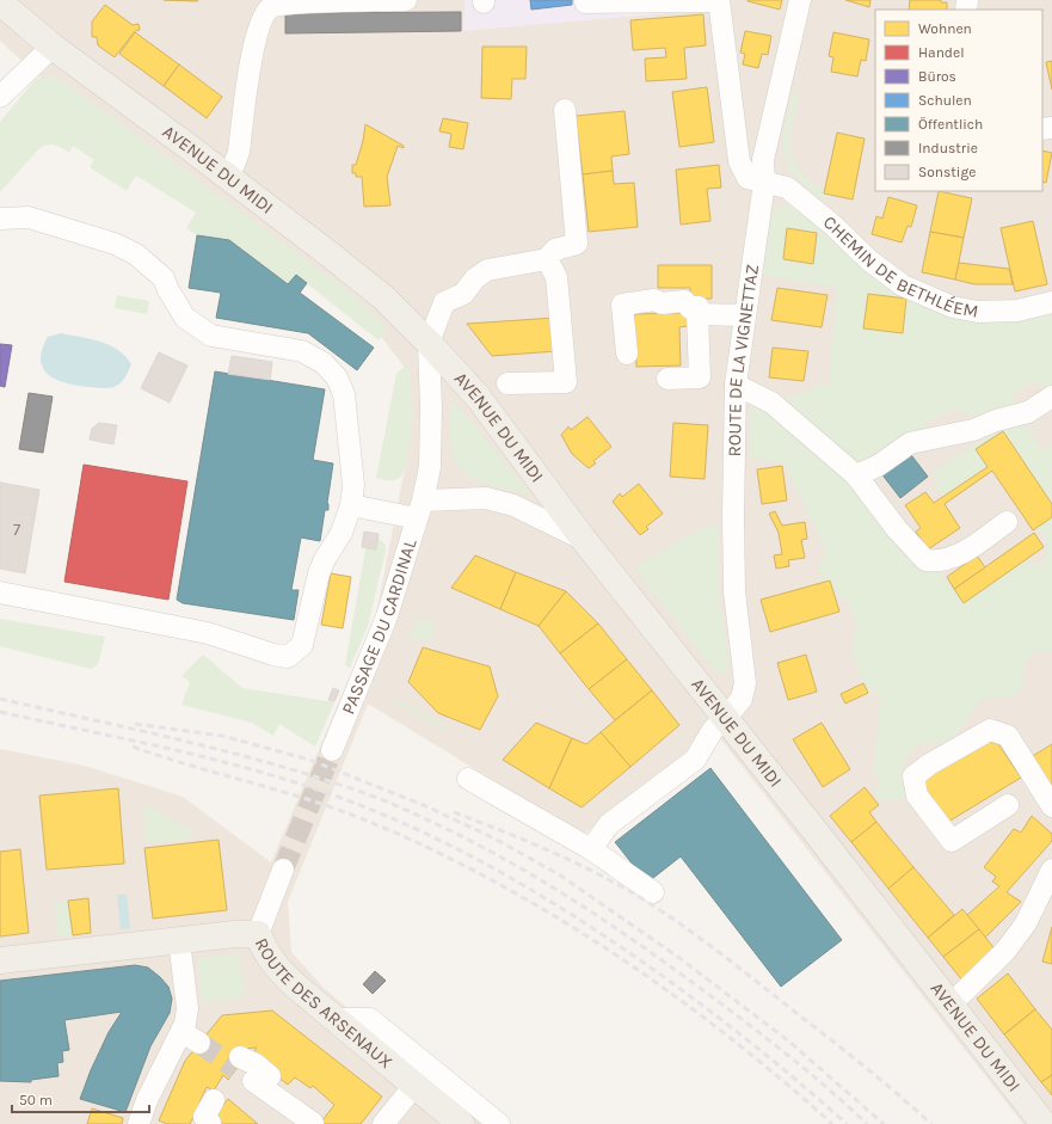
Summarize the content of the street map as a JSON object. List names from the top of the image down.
{
  "streets": {
    "main road": ["AVENUE DU MIDI", "ROUTE DES ARSENAUX"],
    "street": ["CHEMIN DE BETHLÉEM", "ROUTE DE LA VIGNETTAZ", "PASSAGE DU CARDINAL"]
  },
  "crossings": [
    ["AVENUE DU MIDI", "ROUTE DE LA VIGNETTAZ"],
    ["AVENUE DU MIDI", "PASSAGE DU CARDINAL"],
    ["CHEMIN DE BETHLÉEM", "ROUTE DE LA VIGNETTAZ"]
  ],
  "house_numbers": ["7"],
  "legend": [
    "Wohnen",
    "Handel",
    "Büros",
    "Schulen",
    "Öffentlich",
    "Industrie",
    "Sonstige"
  ],
  "scale_bar": "50 m"
}
